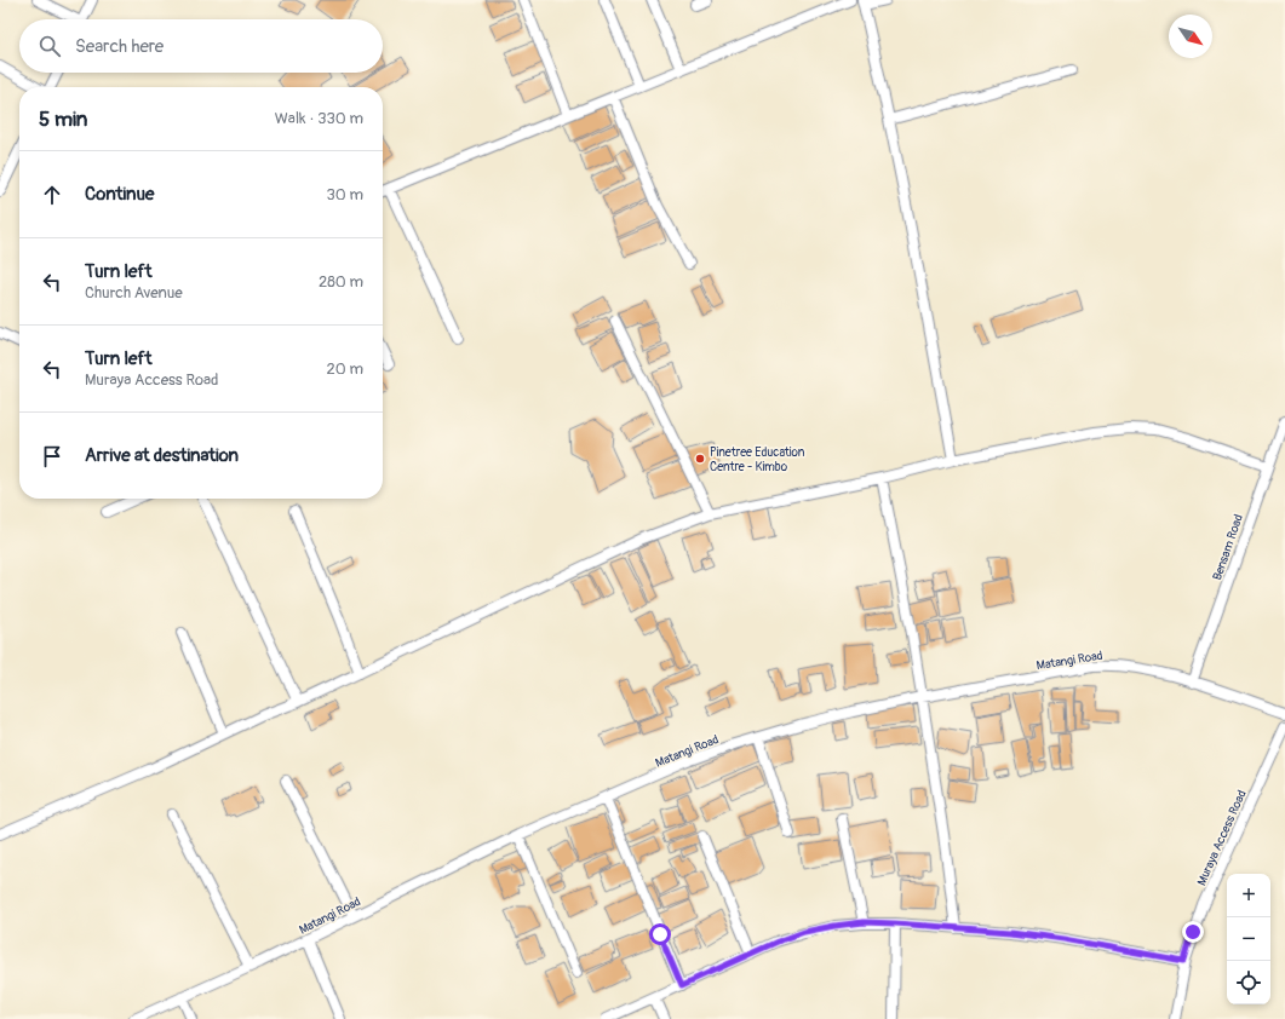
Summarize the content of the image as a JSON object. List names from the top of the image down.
{
  "streets": {
    "street": ["Bensam Road", "Matangi Road", "Muraya Access Road"]
  },
  "crossings": [
    ["Bensam Road", "Matangi Road"]
  ],
  "places": ["Pinetree Education Centre - Kimbo"],
  "north": "bottom right",
  "page": {
    "search": "Search here",
    "heading": ["5 min", "Walk · 330 m"],
    "list": [
      ["Continue", "30 m"],
      ["Turn left", "Church Avenue", "280 m"],
      ["Turn left", "Muraya Access Road", "20 m"],
      "Arrive at destination"
    ],
    "map_buttons": ["+", "−"]
  }
}
